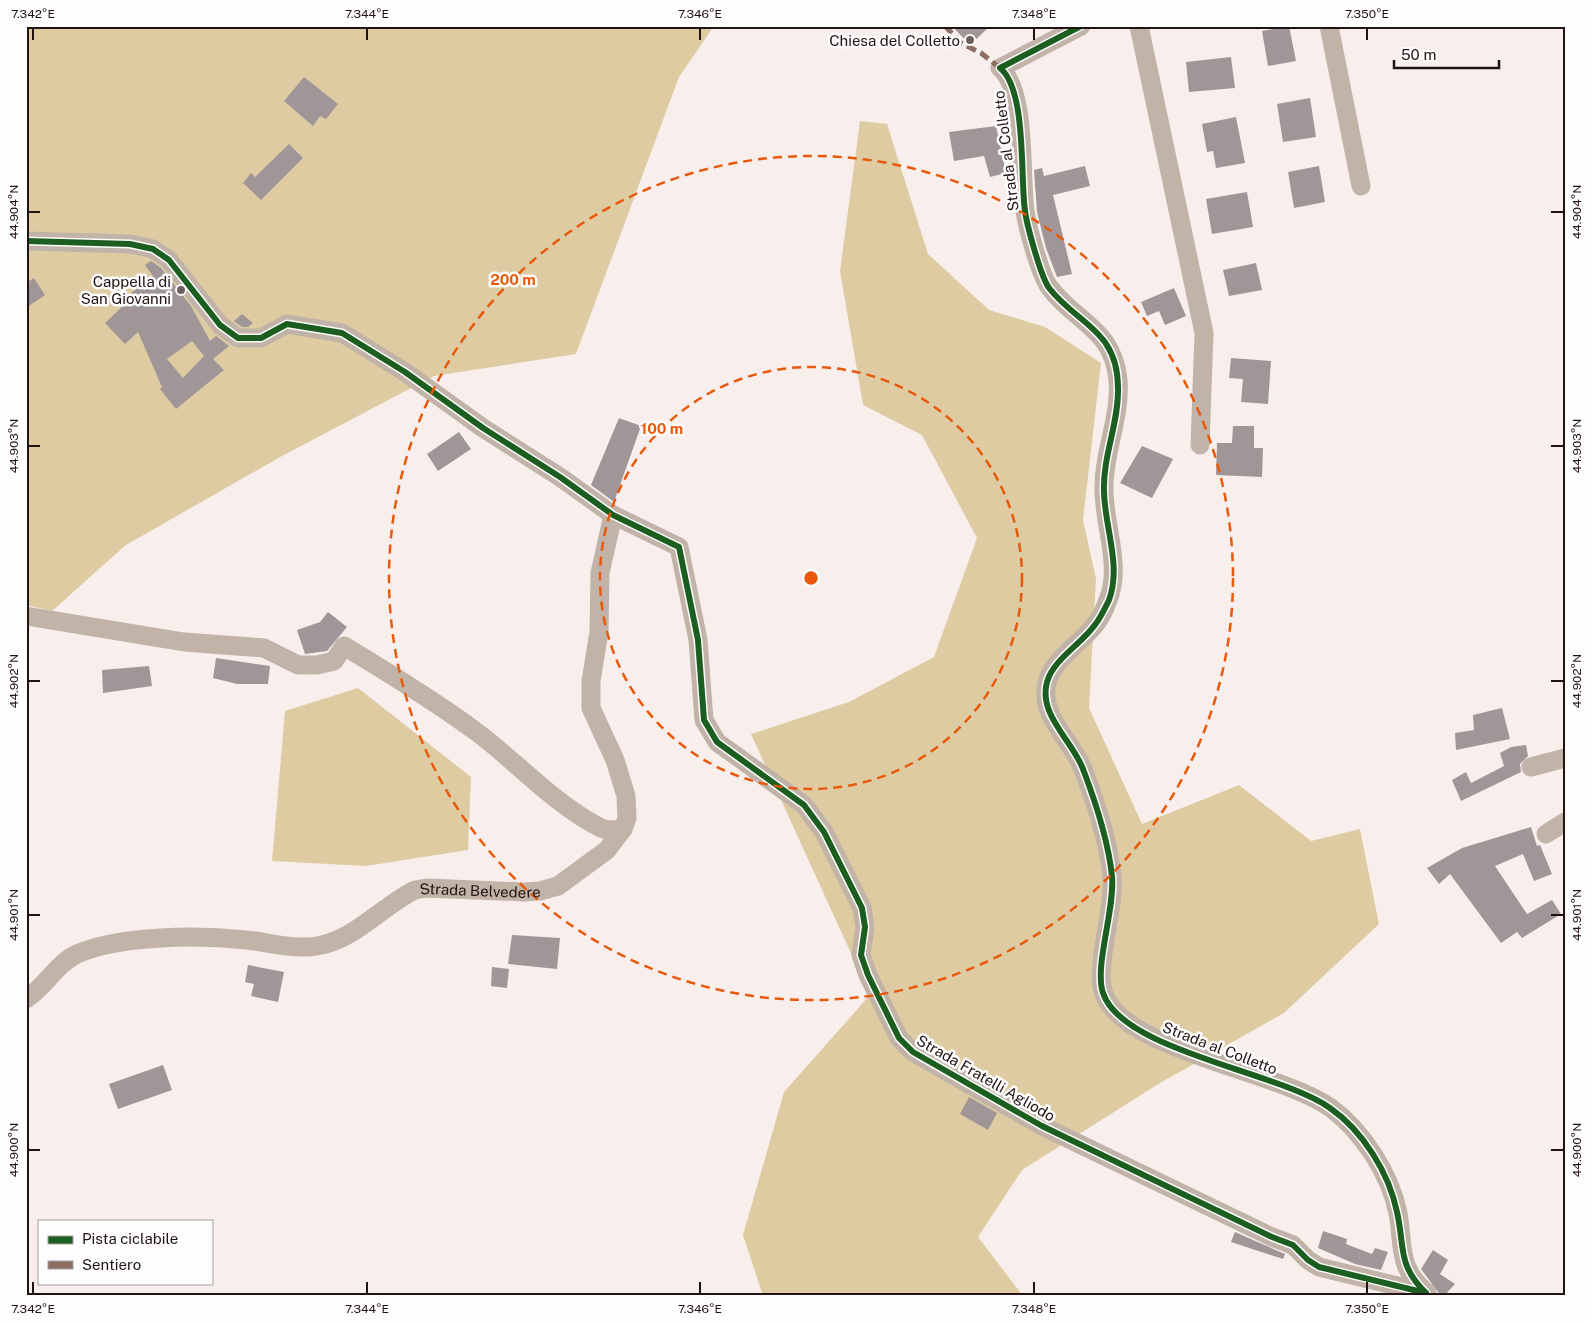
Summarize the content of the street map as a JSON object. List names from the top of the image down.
{
  "streets": {
    "street": ["Strada al Colletto", "Strada Belvedere", "Strada Fratelli Agliodo"]
  },
  "crossings": [
    ["Strada al Colletto", "Strada Fratelli Agliodo"],
    ["Strada Belvedere", "Strada Fratelli Agliodo"]
  ],
  "places": ["Chiesa del Colletto", "Cappella di San Giovanni"],
  "legend": ["Pista ciclabile", "Sentiero"],
  "scale_bar": "50 m",
  "coordinates": [
    "7.342°E",
    "7.344°E",
    "7.346°E",
    "7.348°E",
    "7.350°E",
    "44.904°N",
    "44.903°N",
    "44.902°N",
    "44.901°N",
    "44.900°N"
  ],
  "rings": ["200 m", "100 m"]
}
